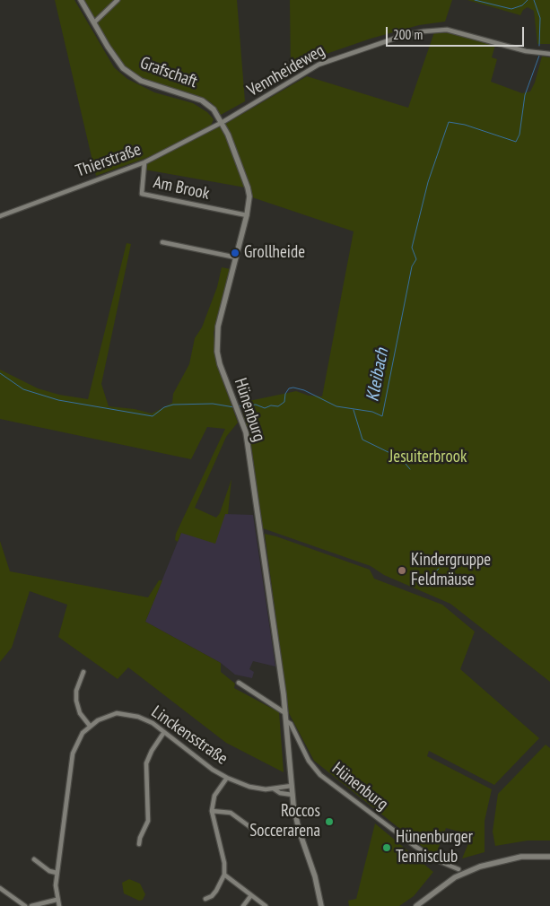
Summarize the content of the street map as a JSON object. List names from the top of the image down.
{
  "streets": {
    "street": [
      "Vennheideweg",
      "Grafschaft",
      "Thierstraße",
      "Am Brook",
      "Hünenburg",
      "Linckensstraße"
    ]
  },
  "crossings": [
    ["Vennheideweg", "Grafschaft"],
    ["Vennheideweg", "Thierstraße"],
    ["Vennheideweg", "Hünenburg"],
    ["Grafschaft", "Thierstraße"],
    ["Grafschaft", "Hünenburg"],
    ["Thierstraße", "Am Brook"],
    ["Thierstraße", "Hünenburg"],
    ["Am Brook", "Hünenburg"],
    ["Hünenburg", "Linckensstraße"]
  ],
  "water": ["Kleibach"],
  "parks": ["Jesuiterbrook"],
  "places": [
    "Grollheide",
    "Kindergruppe Feldmäuse",
    "Roccos Soccerarena",
    "Hünenburger Tennisclub"
  ],
  "scale_bar": "200 m"
}
